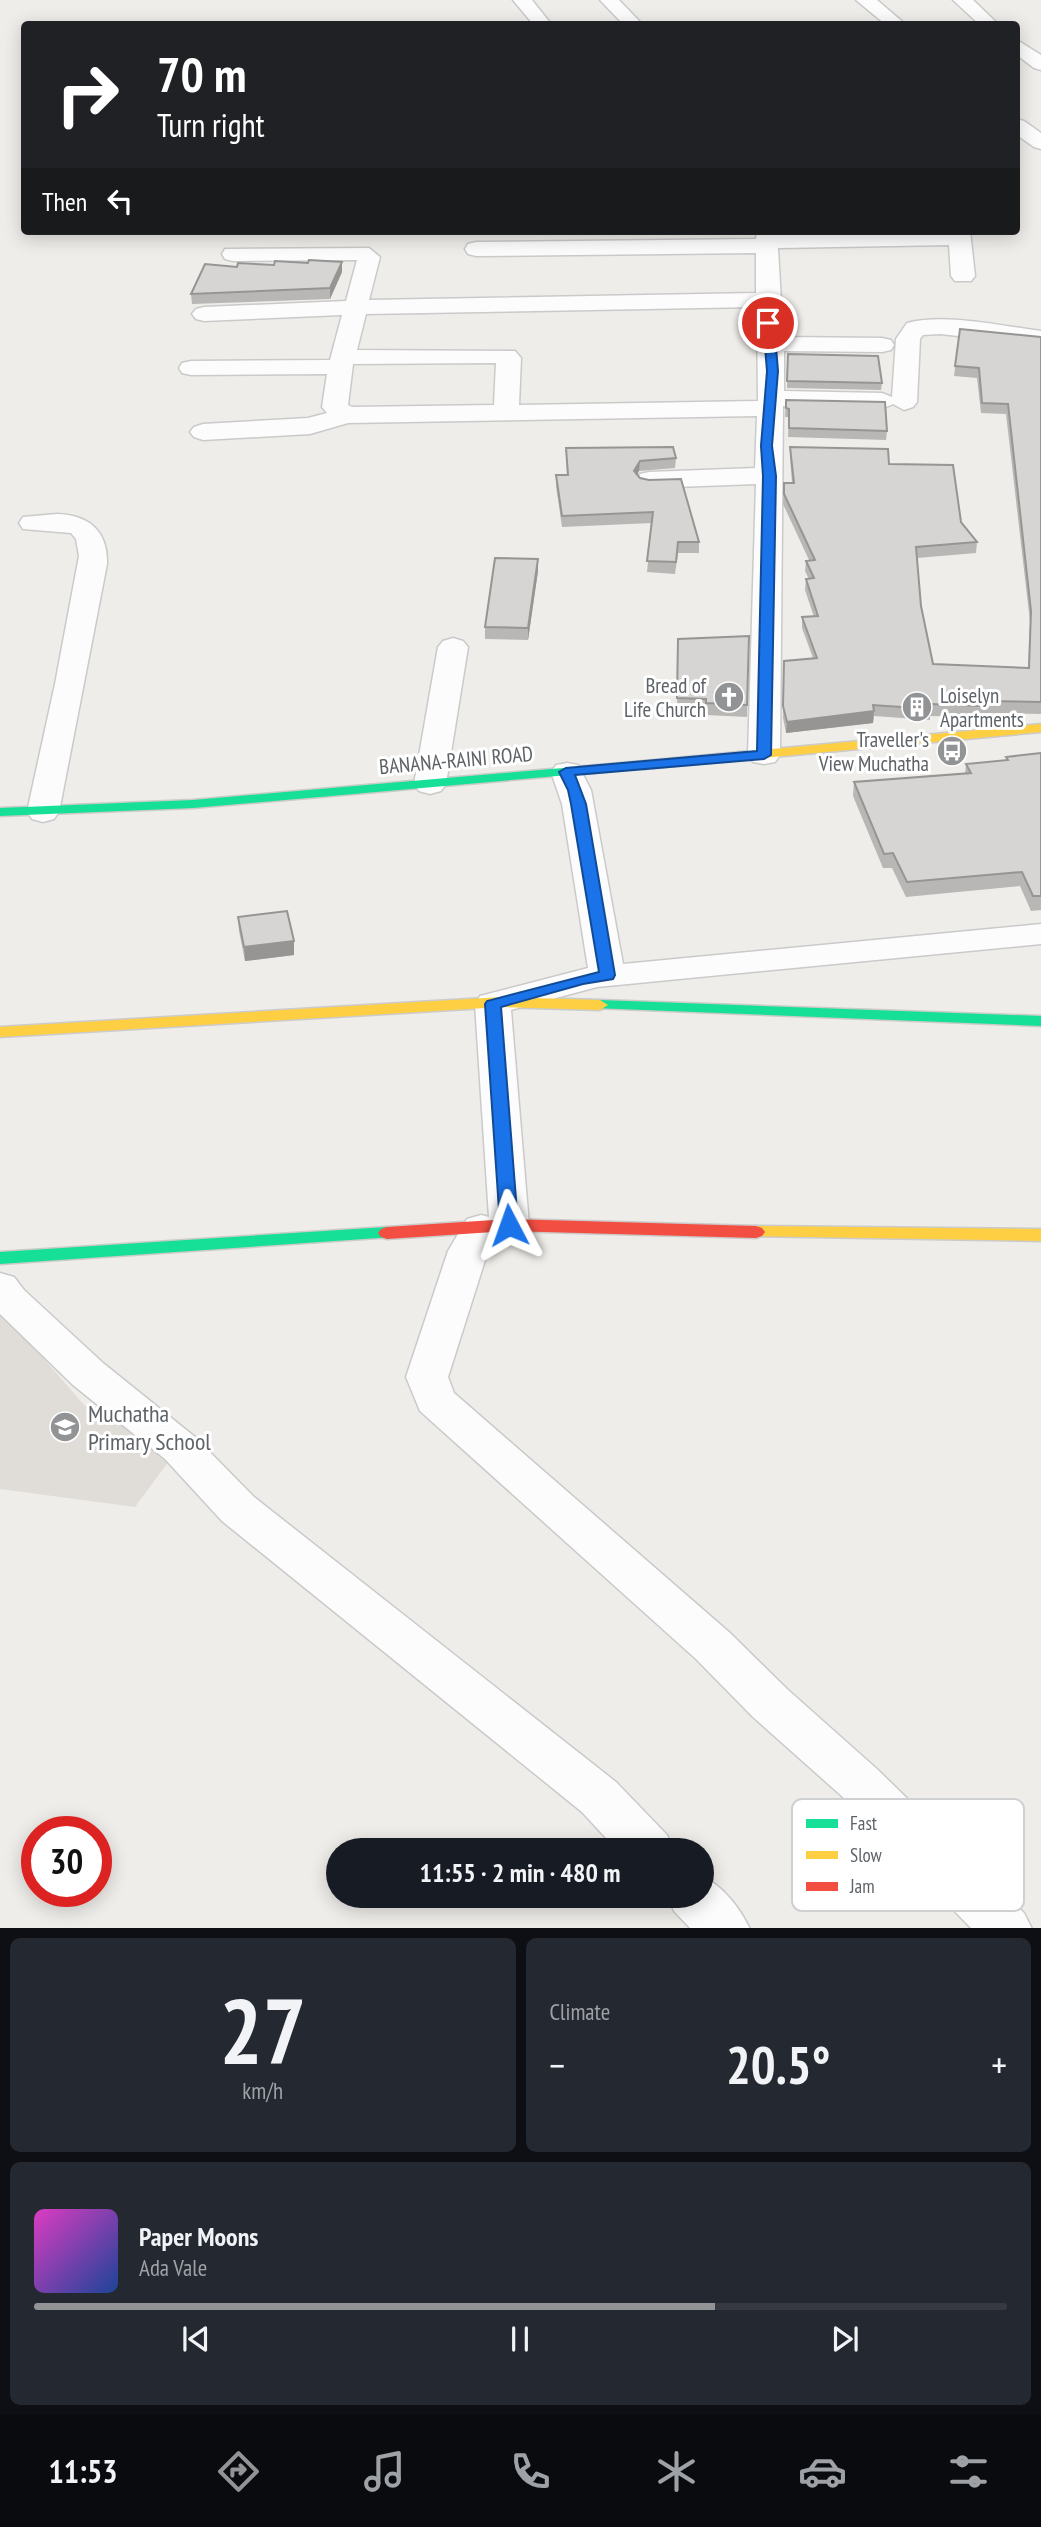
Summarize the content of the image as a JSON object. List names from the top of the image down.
{
  "streets": {
    "street": ["BANANA-RAINI ROAD"]
  },
  "places": {
    "church": ["Bread of Life Church"],
    "building": ["Loiselyn Apartments"],
    "bus stop": ["Traveller's View Muchatha"],
    "school or university": ["Muchatha Primary School"]
  },
  "legend": ["Fast", "Slow", "Jam"],
  "page": {
    "turn": ["70 m", "Turn right"],
    "then": "Then",
    "limit": "30",
    "trip": "11:55 · 2 min · 480 m",
    "tile": [
      ["27", "km/h"],
      "Climate"
    ],
    "heat": ["−", "20.5°", "+"],
    "song": ["Paper Moons", "Ada Vale"],
    "tabs": "11:53"
  }
}
